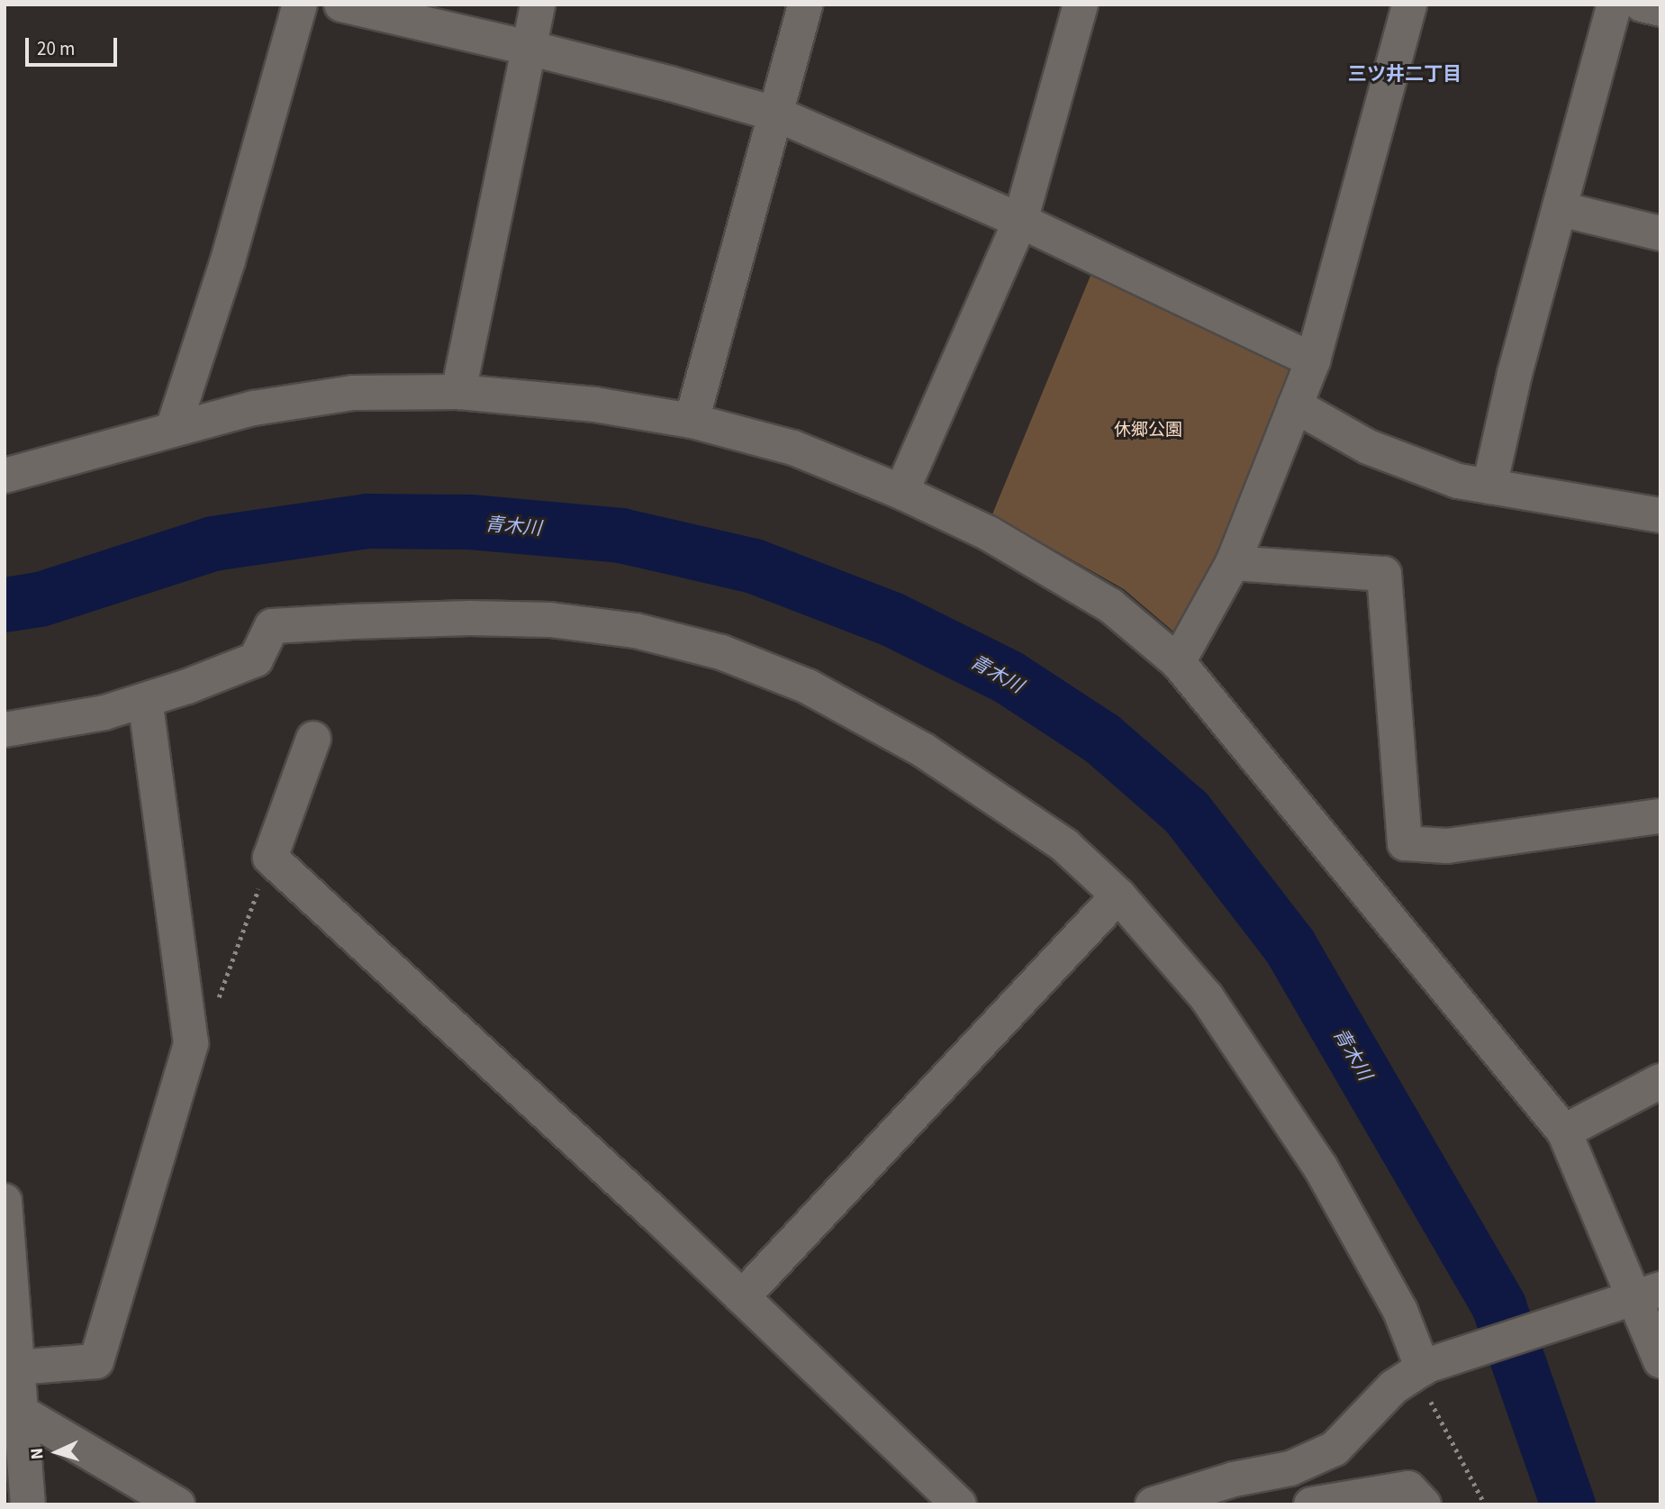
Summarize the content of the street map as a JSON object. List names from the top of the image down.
{
  "districts": ["三ツ井二丁目"],
  "water": ["青木川"],
  "parks": ["休郷公園"],
  "scale_bar": "20 m",
  "north": "left"
}
